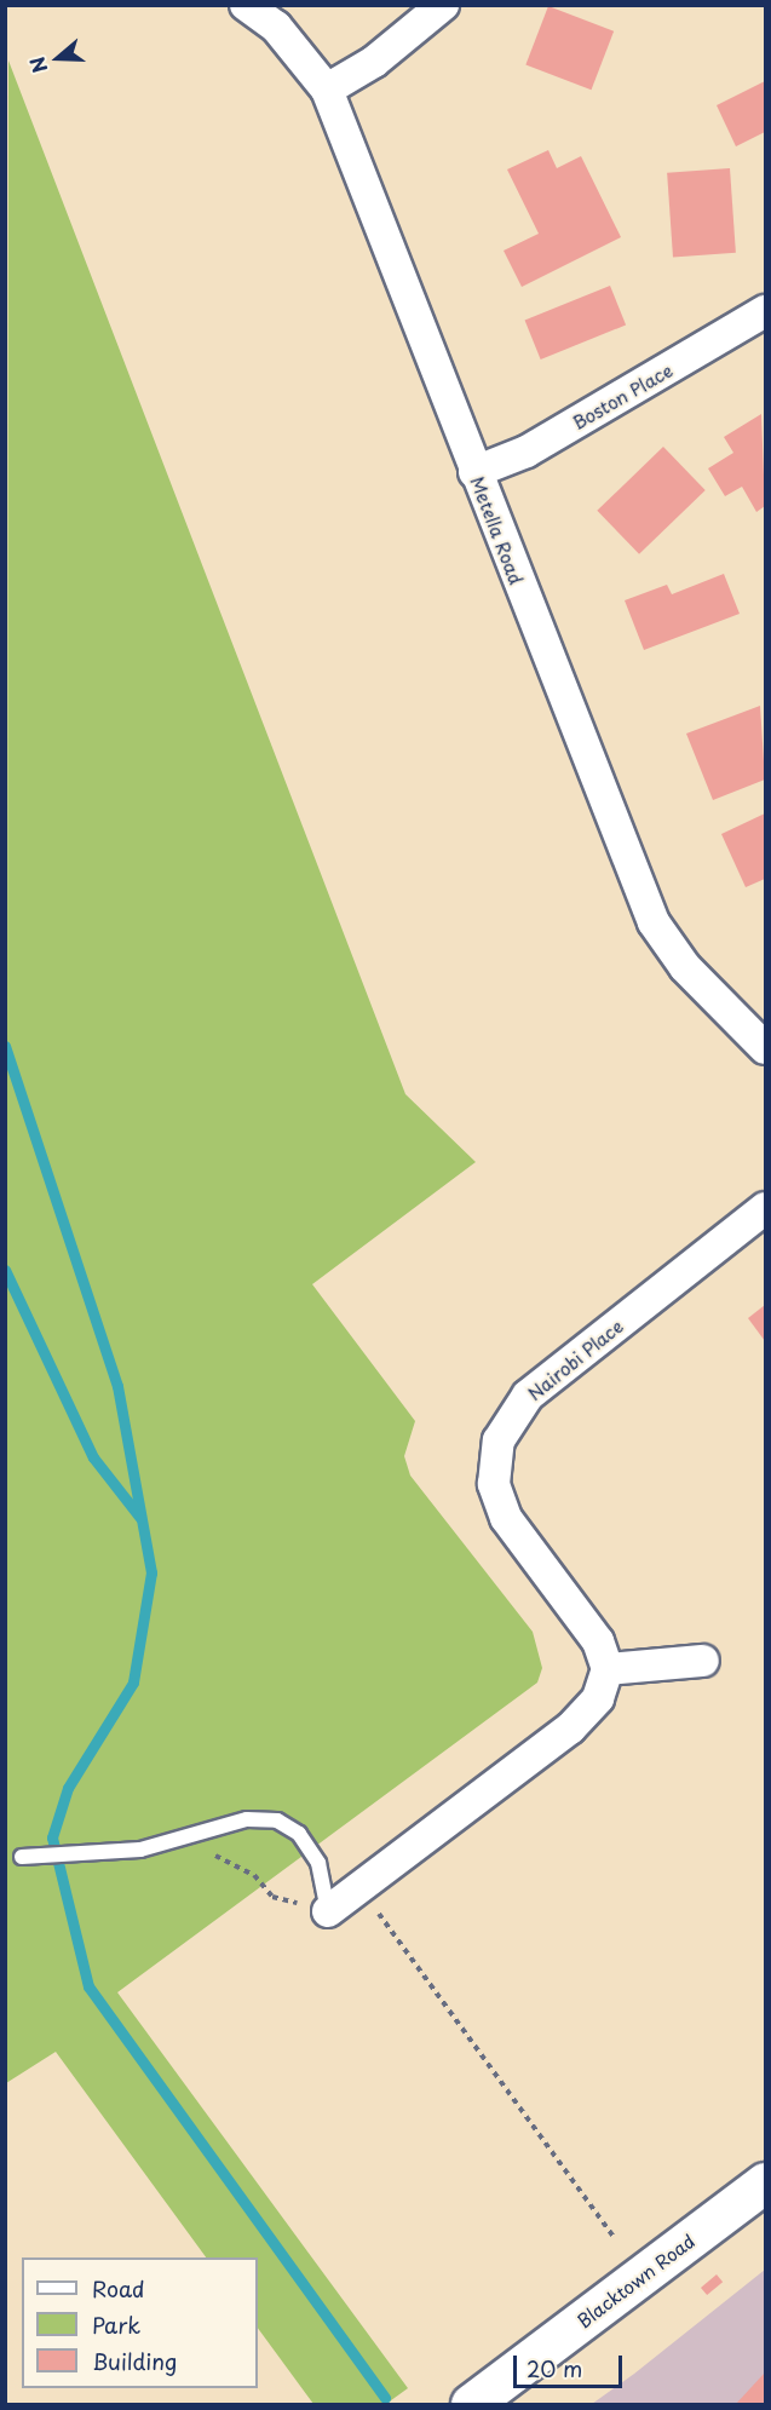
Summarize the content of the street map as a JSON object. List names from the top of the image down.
{
  "streets": {
    "main road": ["Blacktown Road"],
    "street": ["Boston Place", "Metella Road", "Nairobi Place"]
  },
  "crossings": [
    ["Boston Place", "Metella Road"]
  ],
  "legend": ["Road", "Park", "Building"],
  "scale_bar": "20 m",
  "north": "left"
}
